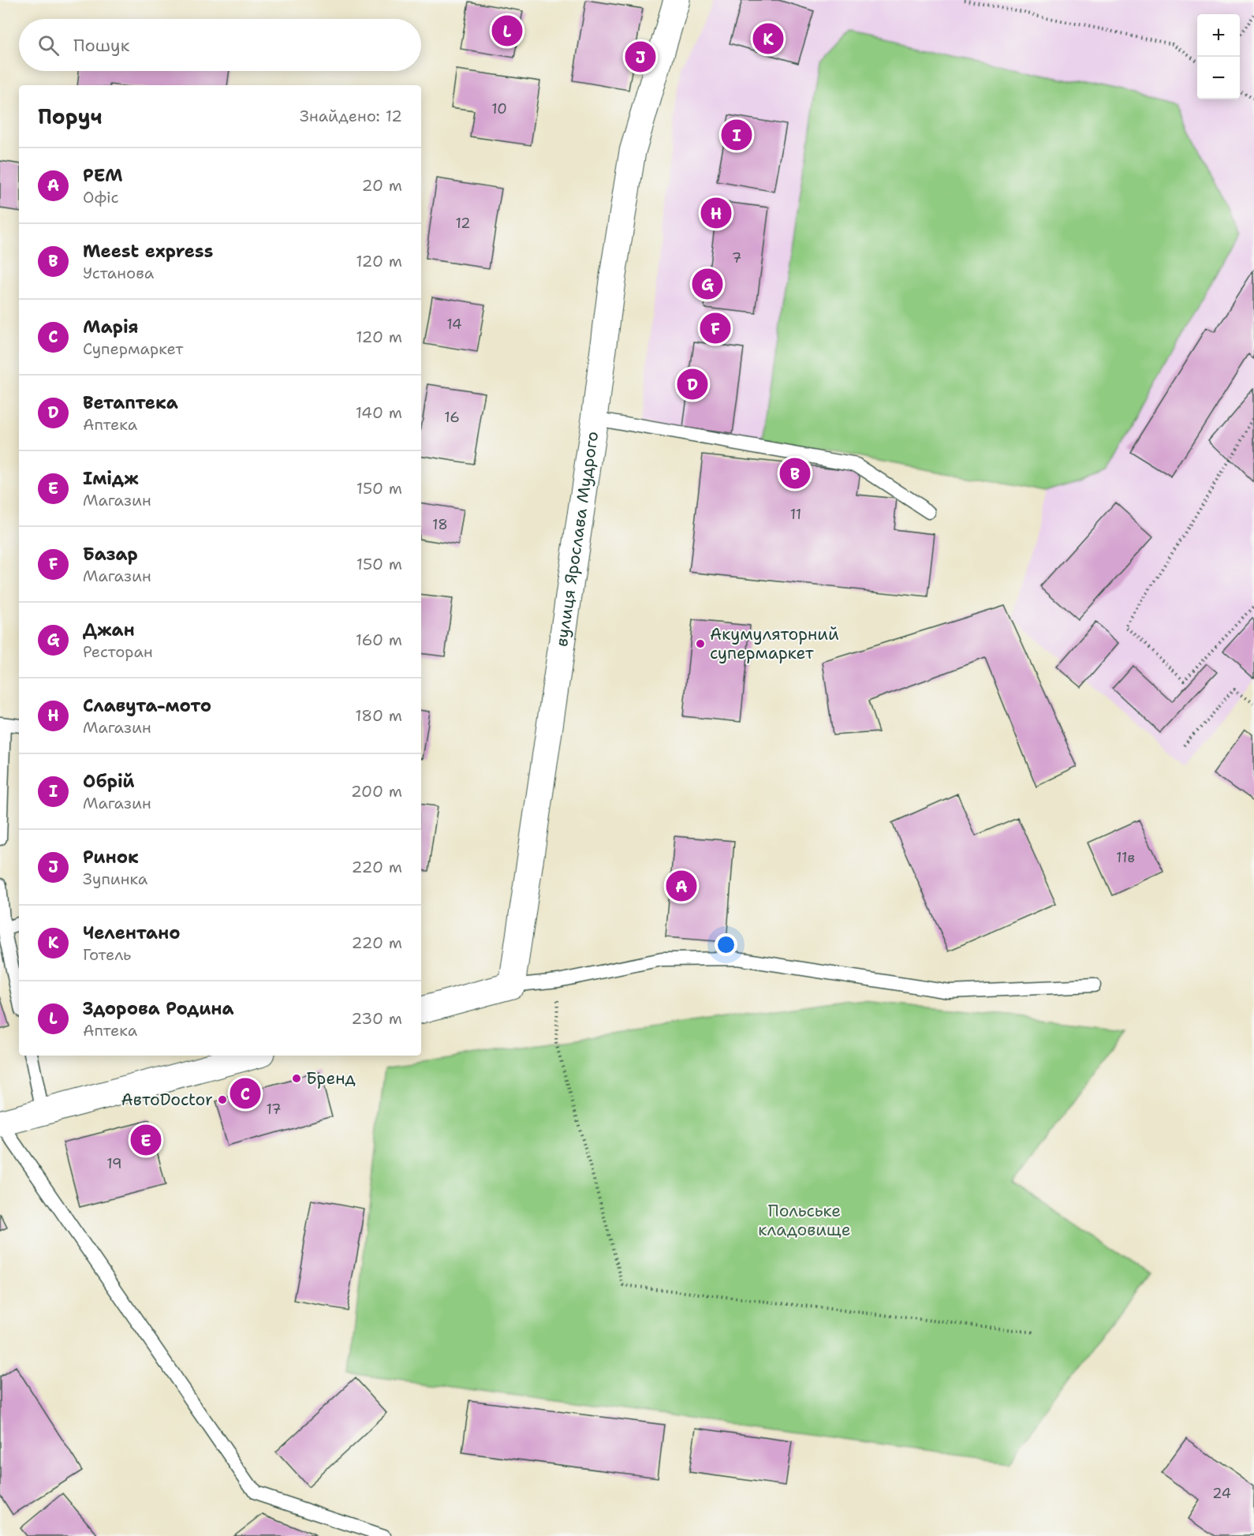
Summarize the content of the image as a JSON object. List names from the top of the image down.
{
  "streets": {
    "street": ["вулиця Ярослава Мудрого"]
  },
  "parks": ["Польське кладовище"],
  "places": ["Акумуляторний супермаркет", "Бренд", "АвтоDoctor"],
  "house_numbers": [
    "10",
    "12",
    "7",
    "14",
    "16",
    "11",
    "18",
    "11в",
    "17",
    "19",
    "24"
  ],
  "page": {
    "pins": [
      "L",
      "K",
      "J",
      "I",
      "H",
      "G",
      "F",
      "D",
      "B",
      "A",
      "C",
      "E"
    ],
    "map_buttons": ["+", "−"],
    "search": "Пошук",
    "heading": ["Поруч", "Знайдено: 12"],
    "list": [
      {
        "mark": "A",
        "name": "РЕМ",
        "note": "Офіс",
        "value": "20 m"
      },
      {
        "mark": "B",
        "name": "Meest express",
        "note": "Установа",
        "value": "120 m"
      },
      {
        "mark": "C",
        "name": "Марія",
        "note": "Супермаркет",
        "value": "120 m"
      },
      {
        "mark": "D",
        "name": "Ветаптека",
        "note": "Аптека",
        "value": "140 m"
      },
      {
        "mark": "E",
        "name": "Імідж",
        "note": "Магазин",
        "value": "150 m"
      },
      {
        "mark": "F",
        "name": "Базар",
        "note": "Магазин",
        "value": "150 m"
      },
      {
        "mark": "G",
        "name": "Джан",
        "note": "Ресторан",
        "value": "160 m"
      },
      {
        "mark": "H",
        "name": "Славута-мото",
        "note": "Магазин",
        "value": "180 m"
      },
      {
        "mark": "I",
        "name": "Обрій",
        "note": "Магазин",
        "value": "200 m"
      },
      {
        "mark": "J",
        "name": "Ринок",
        "note": "Зупинка",
        "value": "220 m"
      },
      {
        "mark": "K",
        "name": "Челентано",
        "note": "Готель",
        "value": "220 m"
      },
      {
        "mark": "L",
        "name": "Здорова Родина",
        "note": "Аптека",
        "value": "230 m"
      }
    ]
  }
}
